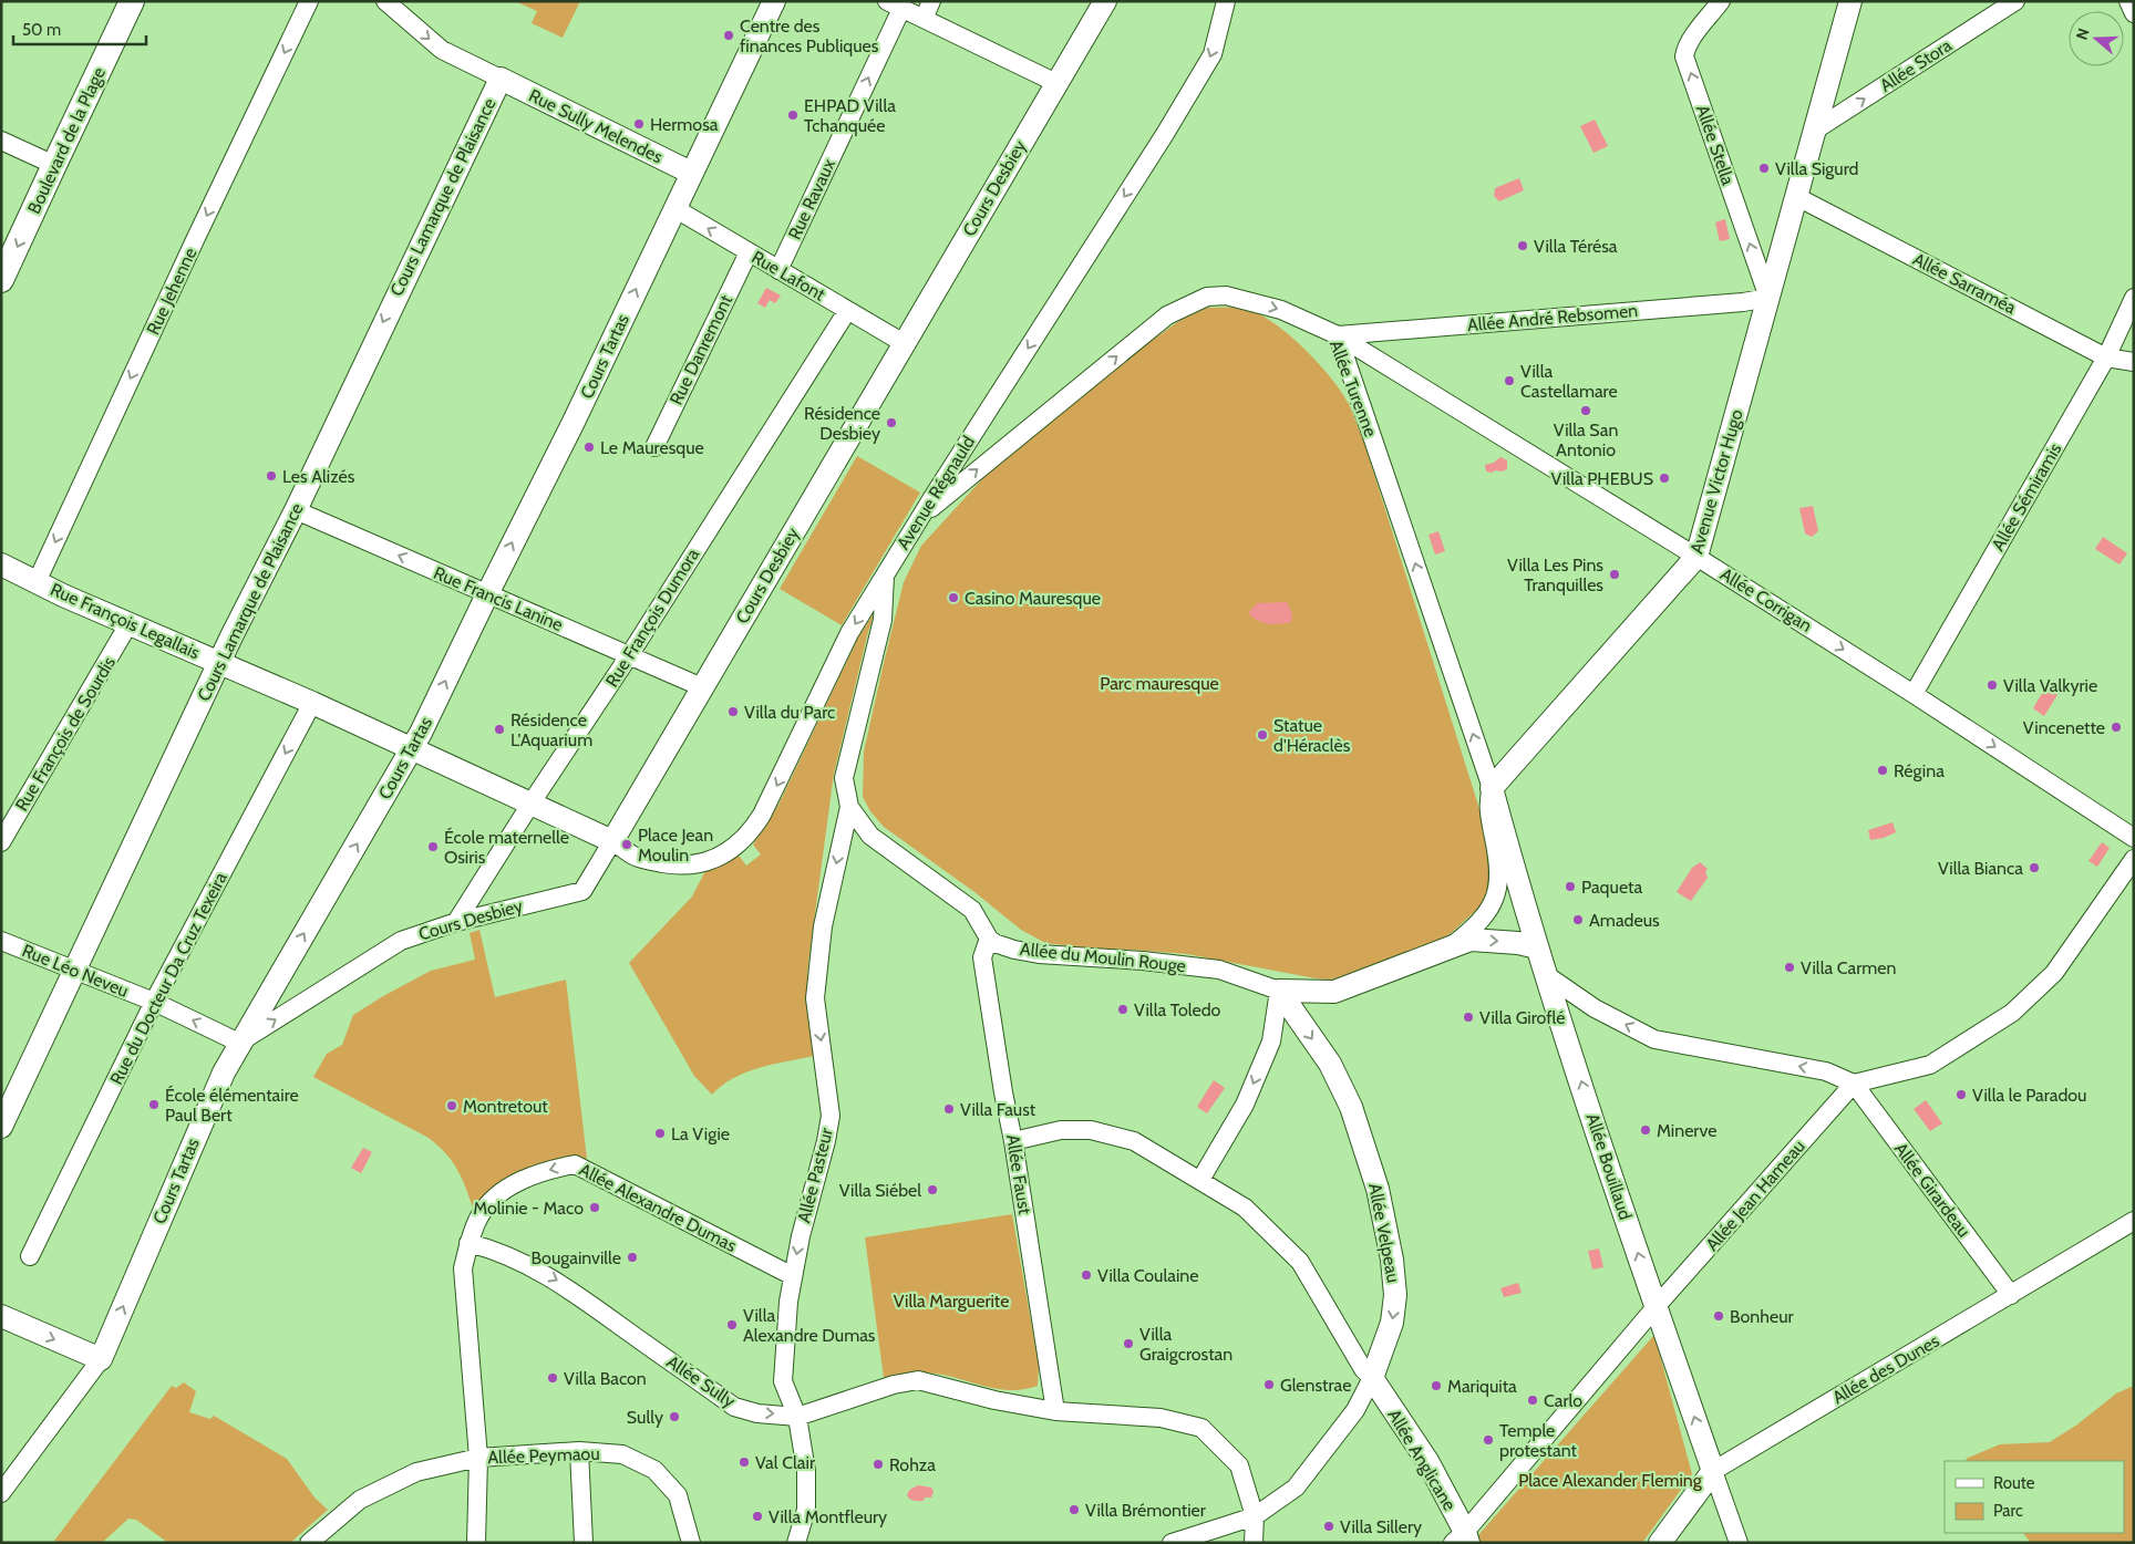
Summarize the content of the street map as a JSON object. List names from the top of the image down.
{
  "streets": {
    "main road": ["Boulevard de la Plage"],
    "street": [
      "Allée Stora",
      "Rue Sully Melendes",
      "Allée Stella",
      "Cours Desbiey",
      "Cours Lamarque de Plaisance",
      "Rue Ravaux",
      "Rue Lafont",
      "Allée Sarraméa",
      "Rue Jehenne",
      "Allée André Rebsomen",
      "Rue Danremont",
      "Cours Tartas",
      "Allée Turenne",
      "Avenue Victor Hugo",
      "Avenue Régnauld",
      "Allée Sémiramis",
      "Rue Francis Lanine",
      "Allée Corrigan",
      "Rue François Dumora",
      "Rue François Legallais",
      "Rue François de Sourdis",
      "Allée du Moulin Rouge",
      "Rue Léo Neveu",
      "Rue du Docteur Da Cruz Texeira",
      "Allée Bouillaud",
      "Allée Faust",
      "Allée Pasteur",
      "Allée Girardeau",
      "Allée Jean Hameau",
      "Allée Alexandre Dumas",
      "Allée Velpeau",
      "Allée des Dunes",
      "Allée Sully",
      "Allée Peymaou",
      "Allée Anglicane"
    ]
  },
  "crossings": [
    ["Allée Stora", "Avenue Victor Hugo"],
    ["Rue Sully Melendes", "Cours Lamarque de Plaisance"],
    ["Rue Sully Melendes", "Cours Tartas"],
    ["Allée Stella", "Allée André Rebsomen"],
    ["Allée Stella", "Avenue Victor Hugo"],
    ["Cours Desbiey", "Rue Lafont"],
    ["Cours Desbiey", "Cours Tartas"],
    ["Cours Desbiey", "Avenue Régnauld"],
    ["Cours Desbiey", "Rue Francis Lanine"],
    ["Cours Desbiey", "Rue François Dumora"],
    ["Cours Desbiey", "Rue François Legallais"],
    ["Cours Desbiey", "Rue Léo Neveu"],
    ["Cours Lamarque de Plaisance", "Rue Francis Lanine"],
    ["Cours Lamarque de Plaisance", "Rue François Legallais"],
    ["Cours Lamarque de Plaisance", "Rue Léo Neveu"],
    ["Rue Ravaux", "Rue Lafont"],
    ["Rue Lafont", "Rue Danremont"],
    ["Rue Lafont", "Cours Tartas"],
    ["Rue Lafont", "Rue François Dumora"],
    ["Allée Sarraméa", "Avenue Victor Hugo"],
    ["Allée Sarraméa", "Allée Sémiramis"],
    ["Rue Jehenne", "Rue François Legallais"],
    ["Allée André Rebsomen", "Allée Turenne"],
    ["Allée André Rebsomen", "Avenue Victor Hugo"],
    ["Allée André Rebsomen", "Allée Corrigan"],
    ["Cours Tartas", "Rue Francis Lanine"],
    ["Cours Tartas", "Rue François Legallais"],
    ["Cours Tartas", "Rue Léo Neveu"],
    ["Allée Turenne", "Avenue Victor Hugo"],
    ["Allée Turenne", "Avenue Régnauld"],
    ["Allée Turenne", "Allée Corrigan"],
    ["Allée Turenne", "Allée Bouillaud"],
    ["Avenue Victor Hugo", "Allée Corrigan"],
    ["Avenue Victor Hugo", "Allée Bouillaud"],
    ["Avenue Régnauld", "Rue François Legallais"],
    ["Allée Sémiramis", "Allée Corrigan"],
    ["Rue Francis Lanine", "Rue François Dumora"],
    ["Rue François Dumora", "Rue François Legallais"],
    ["Rue François Legallais", "Rue François de Sourdis"],
    ["Rue François Legallais", "Rue du Docteur Da Cruz Texeira"],
    ["Allée du Moulin Rouge", "Allée Bouillaud"],
    ["Allée du Moulin Rouge", "Allée Faust"],
    ["Allée du Moulin Rouge", "Allée Velpeau"],
    ["Rue Léo Neveu", "Rue du Docteur Da Cruz Texeira"],
    ["Allée Bouillaud", "Allée Jean Hameau"],
    ["Allée Bouillaud", "Allée des Dunes"],
    ["Allée Faust", "Allée Sully"],
    ["Allée Pasteur", "Allée Alexandre Dumas"],
    ["Allée Pasteur", "Allée Sully"],
    ["Allée Girardeau", "Allée Jean Hameau"],
    ["Allée Girardeau", "Allée des Dunes"],
    ["Allée Jean Hameau", "Allée Anglicane"],
    ["Allée Alexandre Dumas", "Allée Sully"],
    ["Allée Alexandre Dumas", "Allée Peymaou"],
    ["Allée Velpeau", "Allée Sully"],
    ["Allée Velpeau", "Allée Anglicane"]
  ],
  "one_way": [
    "Allée Stora",
    "Boulevard de la Plage",
    "Allée Stella",
    "Cours Lamarque de Plaisance",
    "Rue Ravaux",
    "Rue Jehenne",
    "Cours Tartas",
    "Avenue Régnauld",
    "Rue Francis Lanine",
    "Allée Corrigan",
    "Rue Léo Neveu",
    "Rue du Docteur Da Cruz Texeira",
    "Allée Bouillaud",
    "Allée Pasteur",
    "Allée Alexandre Dumas",
    "Allée Velpeau",
    "Allée Sully"
  ],
  "parks": ["Parc mauresque", "Villa Marguerite", "Place Alexander Fleming"],
  "places": [
    "Centre des finances Publiques",
    "EHPAD Villa Tchanquée",
    "Hermosa",
    "Villa Sigurd",
    "Villa Térésa",
    "Villa Castellamare",
    "Villa San Antonio",
    "Résidence Desbiey",
    "Le Mauresque",
    "Les Alizés",
    "Villa PHEBUS",
    "Villa Les Pins Tranquilles",
    "Casino Mauresque",
    "Villa Valkyrie",
    "Villa du Parc",
    "Vincenette",
    "Résidence L'Aquarium",
    "Statue d'Héraclès",
    "Régina",
    "Place Jean Moulin",
    "École maternelle Osiris",
    "Villa Bianca",
    "Paqueta",
    "Amadeus",
    "Villa Carmen",
    "Villa Toledo",
    "Villa Giroflé",
    "Villa le Paradou",
    "École élémentaire Paul Bert",
    "Montretout",
    "Villa Faust",
    "Minerve",
    "La Vigie",
    "Villa Siébel",
    "Molinie - Maco",
    "Bougainville",
    "Villa Coulaine",
    "Bonheur",
    "Villa Alexandre Dumas",
    "Villa Graigcrostan",
    "Villa Bacon",
    "Glenstrae",
    "Mariquita",
    "Carlo",
    "Sully",
    "Temple protestant",
    "Val Clair",
    "Rohza",
    "Villa Brémontier",
    "Villa Montfleury",
    "Villa Sillery"
  ],
  "legend": ["Route", "Parc"],
  "scale_bar": "50 m",
  "north": "left"
}
